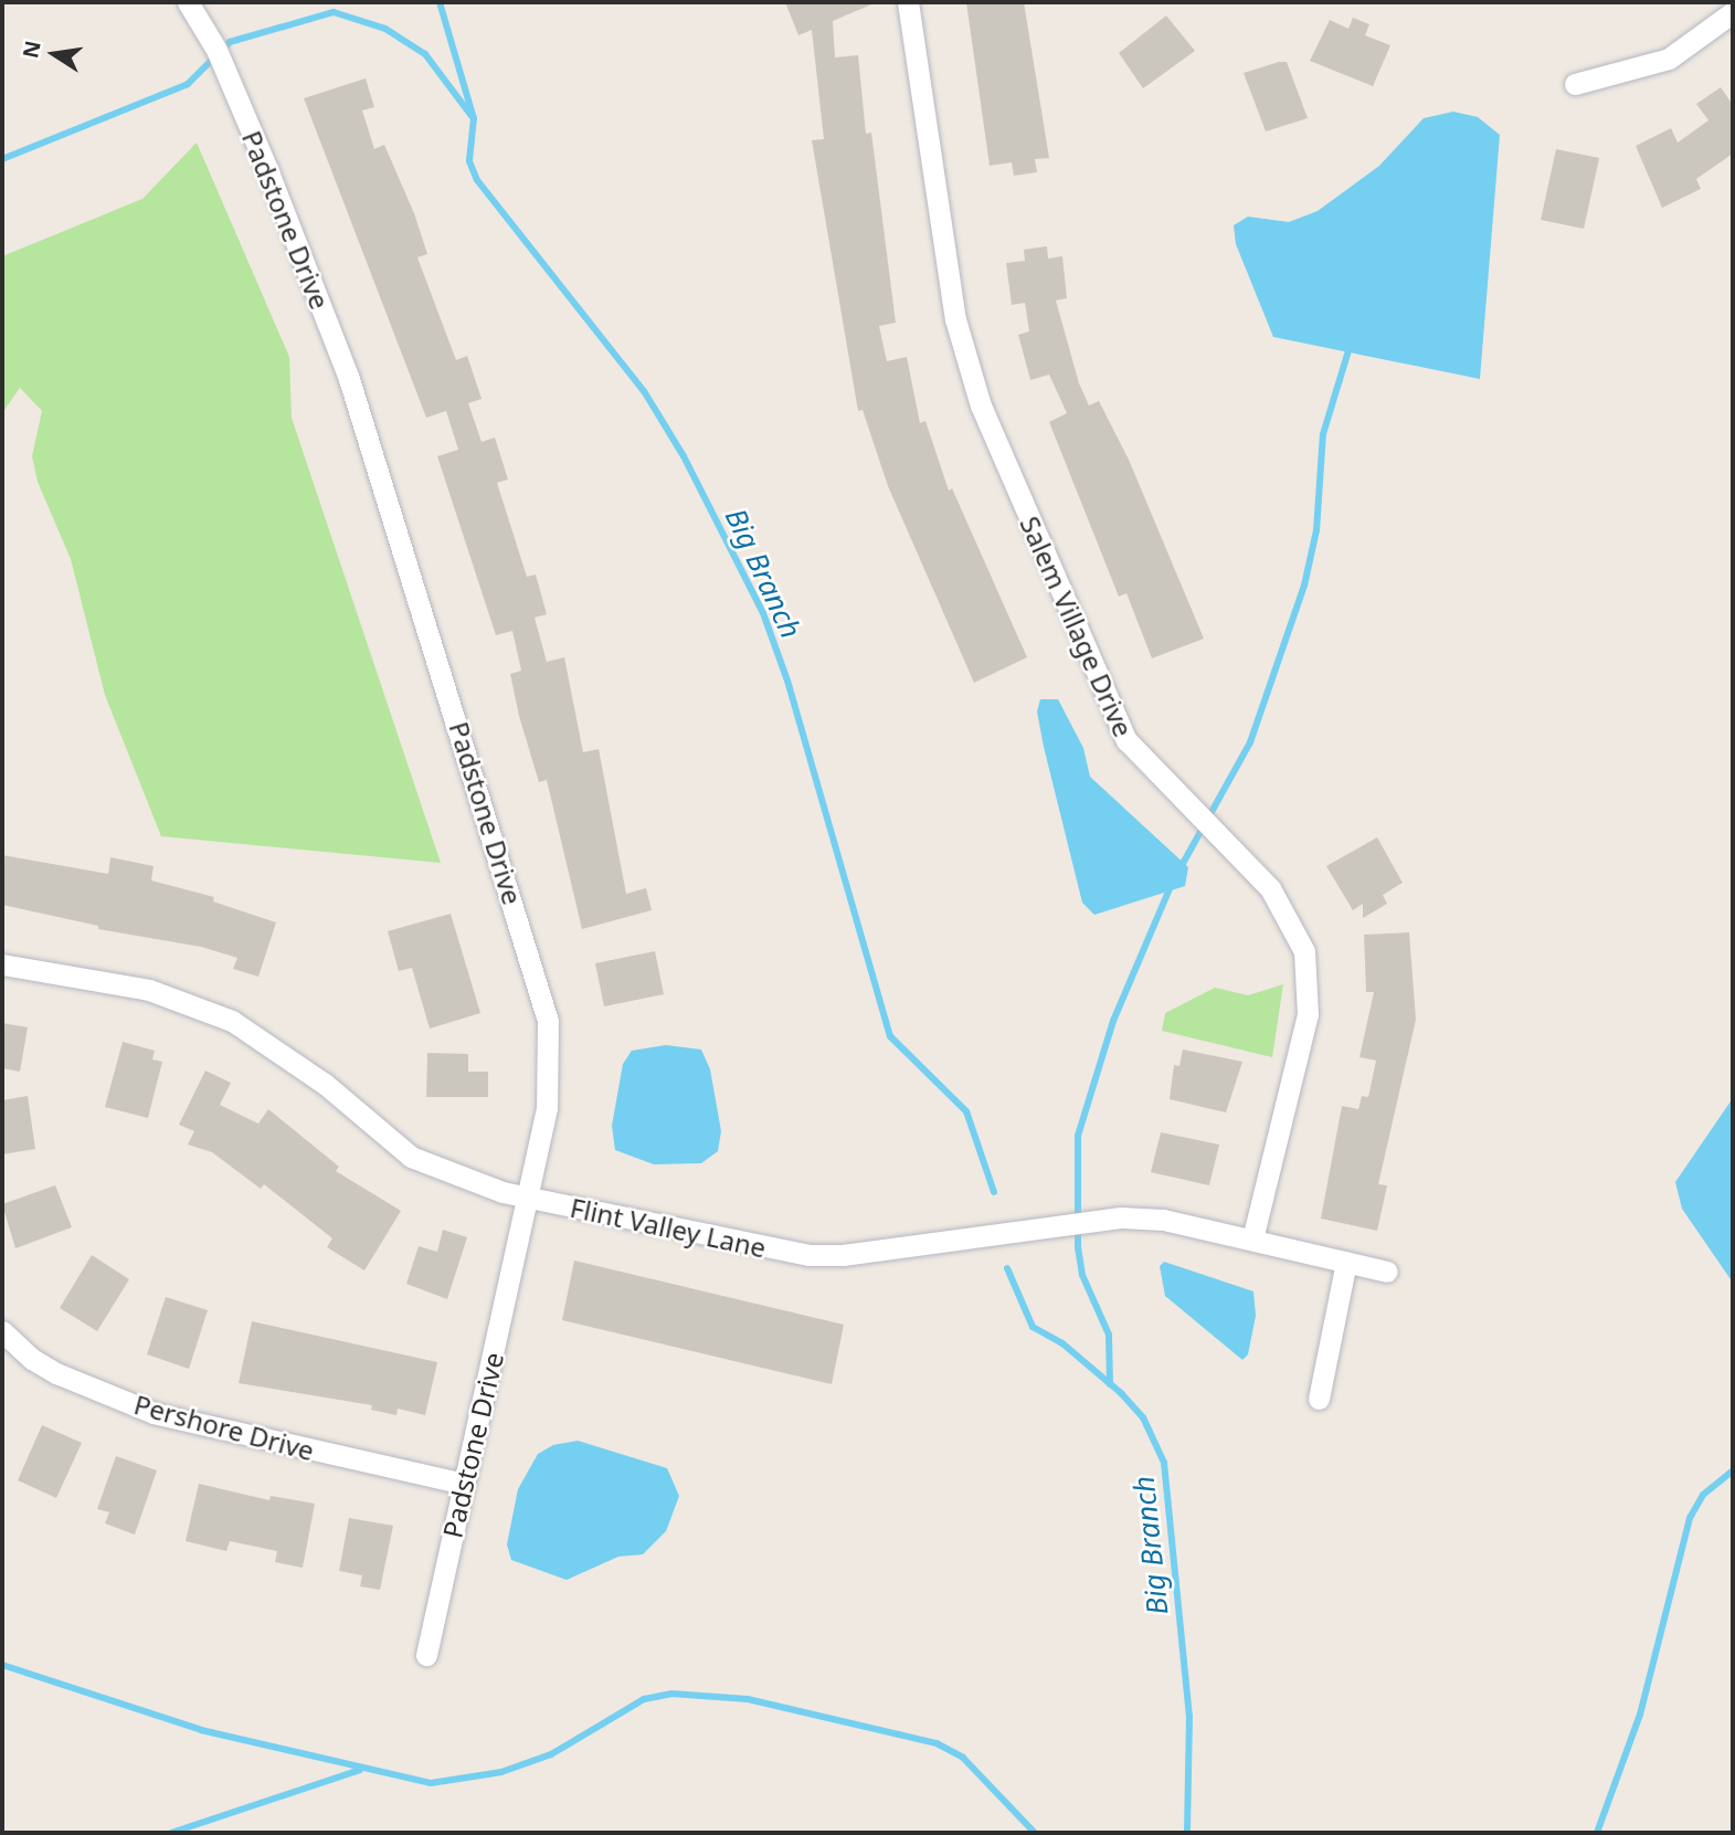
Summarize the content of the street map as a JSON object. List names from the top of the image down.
{
  "streets": {
    "street": [
      "Padstone Drive",
      "Salem Village Drive",
      "Flint Valley Lane",
      "Pershore Drive"
    ]
  },
  "crossings": [
    ["Padstone Drive", "Flint Valley Lane"],
    ["Padstone Drive", "Pershore Drive"],
    ["Salem Village Drive", "Flint Valley Lane"]
  ],
  "water": ["Big Branch"],
  "north": "left"
}
